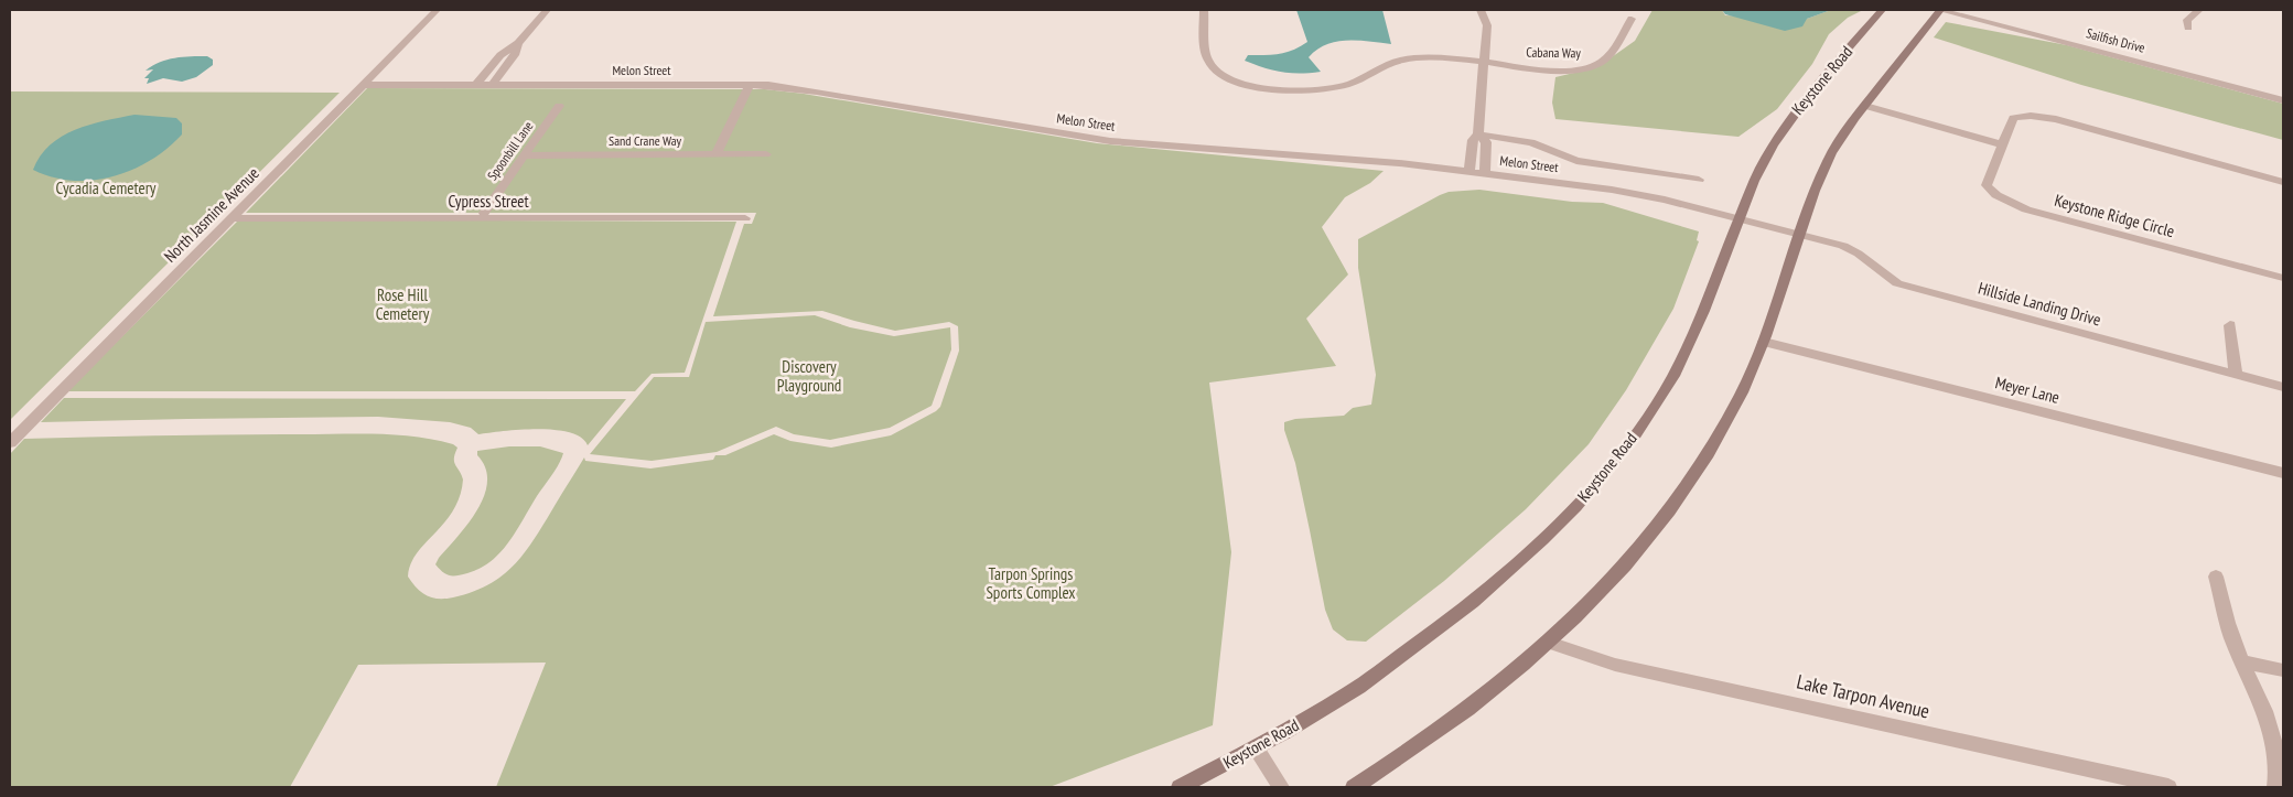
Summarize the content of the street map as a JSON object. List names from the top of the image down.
{
  "streets": {
    "main road": ["Keystone Road"],
    "street": [
      "Sailfish Drive",
      "Cabana Way",
      "Melon Street",
      "Sand Crane Way",
      "Spoonbill Lane",
      "Cypress Street",
      "North Jasmine Avenue",
      "Keystone Ridge Circle",
      "Hillside Landing Drive",
      "Meyer Lane",
      "Lake Tarpon Avenue"
    ]
  },
  "crossings": [
    ["Melon Street", "Keystone Road"],
    ["Melon Street", "North Jasmine Avenue"],
    ["Melon Street", "Hillside Landing Drive"],
    ["Sand Crane Way", "Spoonbill Lane"],
    ["Cypress Street", "North Jasmine Avenue"]
  ],
  "parks": [
    "Cycadia Cemetery",
    "Rose Hill Cemetery",
    "Discovery Playground",
    "Tarpon Springs Sports Complex"
  ]
}
